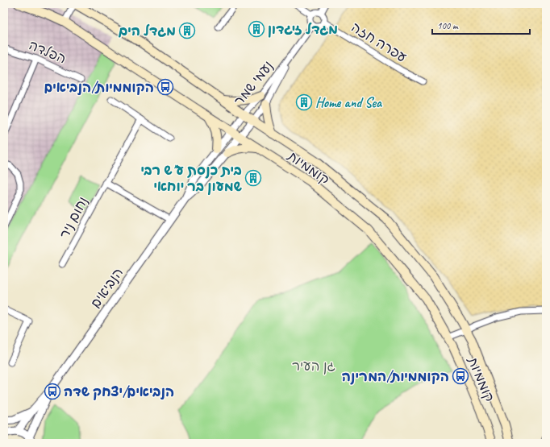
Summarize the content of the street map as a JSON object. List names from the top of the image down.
{
  "streets": {
    "main road": ["קוממיות"],
    "street": [
      "עפרה חזה",
      "הפלדה",
      "נעמי שמר",
      "נחום ניר",
      "הנביאים"
    ]
  },
  "crossings": [
    ["עפרה חזה", "נעמי שמר"],
    ["נעמי שמר", "קוממיות"],
    ["נעמי שמר", "הנביאים"],
    ["קוממיות", "הנביאים"]
  ],
  "parks": ["גן העיר"],
  "places": {
    "building": [
      "מגדל זיגדון",
      "מגדל הים",
      "Home and Sea",
      "בית כנסת ע\"ש רבי שמעון בר יוחאי"
    ],
    "bus stop": ["הקוממיות/הנביאים", "הקוממיות/המרינה", "הנביאים/יצחק שדה"]
  },
  "scale_bar": "100 m"
}
